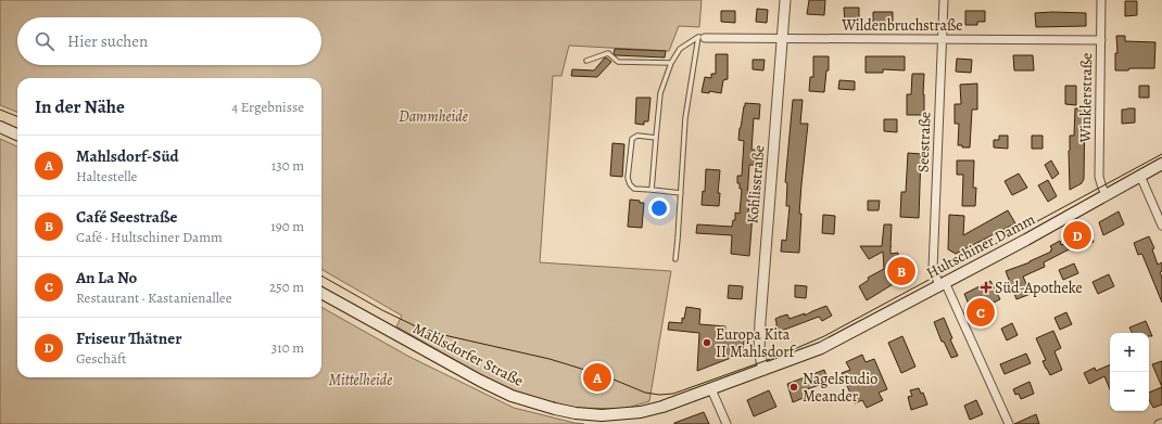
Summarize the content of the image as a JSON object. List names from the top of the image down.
{
  "streets": {
    "main road": ["Hultschiner Damm", "Mahlsdorfer Straße"],
    "street": [
      "Wildenbruchstraße",
      "Winklerstraße",
      "Seestraße",
      "Kohlisstraße"
    ]
  },
  "crossings": [
    ["Wildenbruchstraße", "Winklerstraße"],
    ["Wildenbruchstraße", "Seestraße"],
    ["Wildenbruchstraße", "Kohlisstraße"],
    ["Winklerstraße", "Hultschiner Damm"],
    ["Seestraße", "Hultschiner Damm"],
    ["Kohlisstraße", "Hultschiner Damm"],
    ["Hultschiner Damm", "Mahlsdorfer Straße"]
  ],
  "parks": ["Dammheide", "Mittelheide"],
  "places": {
    "health": ["Süd-Apotheke"],
    "other": ["Europa Kita II Mahlsdorf", "Nagelstudio Meander"]
  },
  "page": {
    "search": "Hier suchen",
    "heading": ["In der Nähe", "4 Ergebnisse"],
    "list": [
      {
        "mark": "A",
        "name": "Mahlsdorf-Süd",
        "note": "Haltestelle",
        "value": "130 m"
      },
      {
        "mark": "B",
        "name": "Café Seestraße",
        "note": "Café · Hultschiner Damm",
        "value": "190 m"
      },
      {
        "mark": "C",
        "name": "An La No",
        "note": "Restaurant · Kastanienallee",
        "value": "250 m"
      },
      {
        "mark": "D",
        "name": "Friseur Thätner",
        "note": "Geschäft",
        "value": "310 m"
      }
    ],
    "pins": [
      "D",
      "B",
      "C",
      "A"
    ],
    "map_buttons": ["+", "−"]
  }
}
